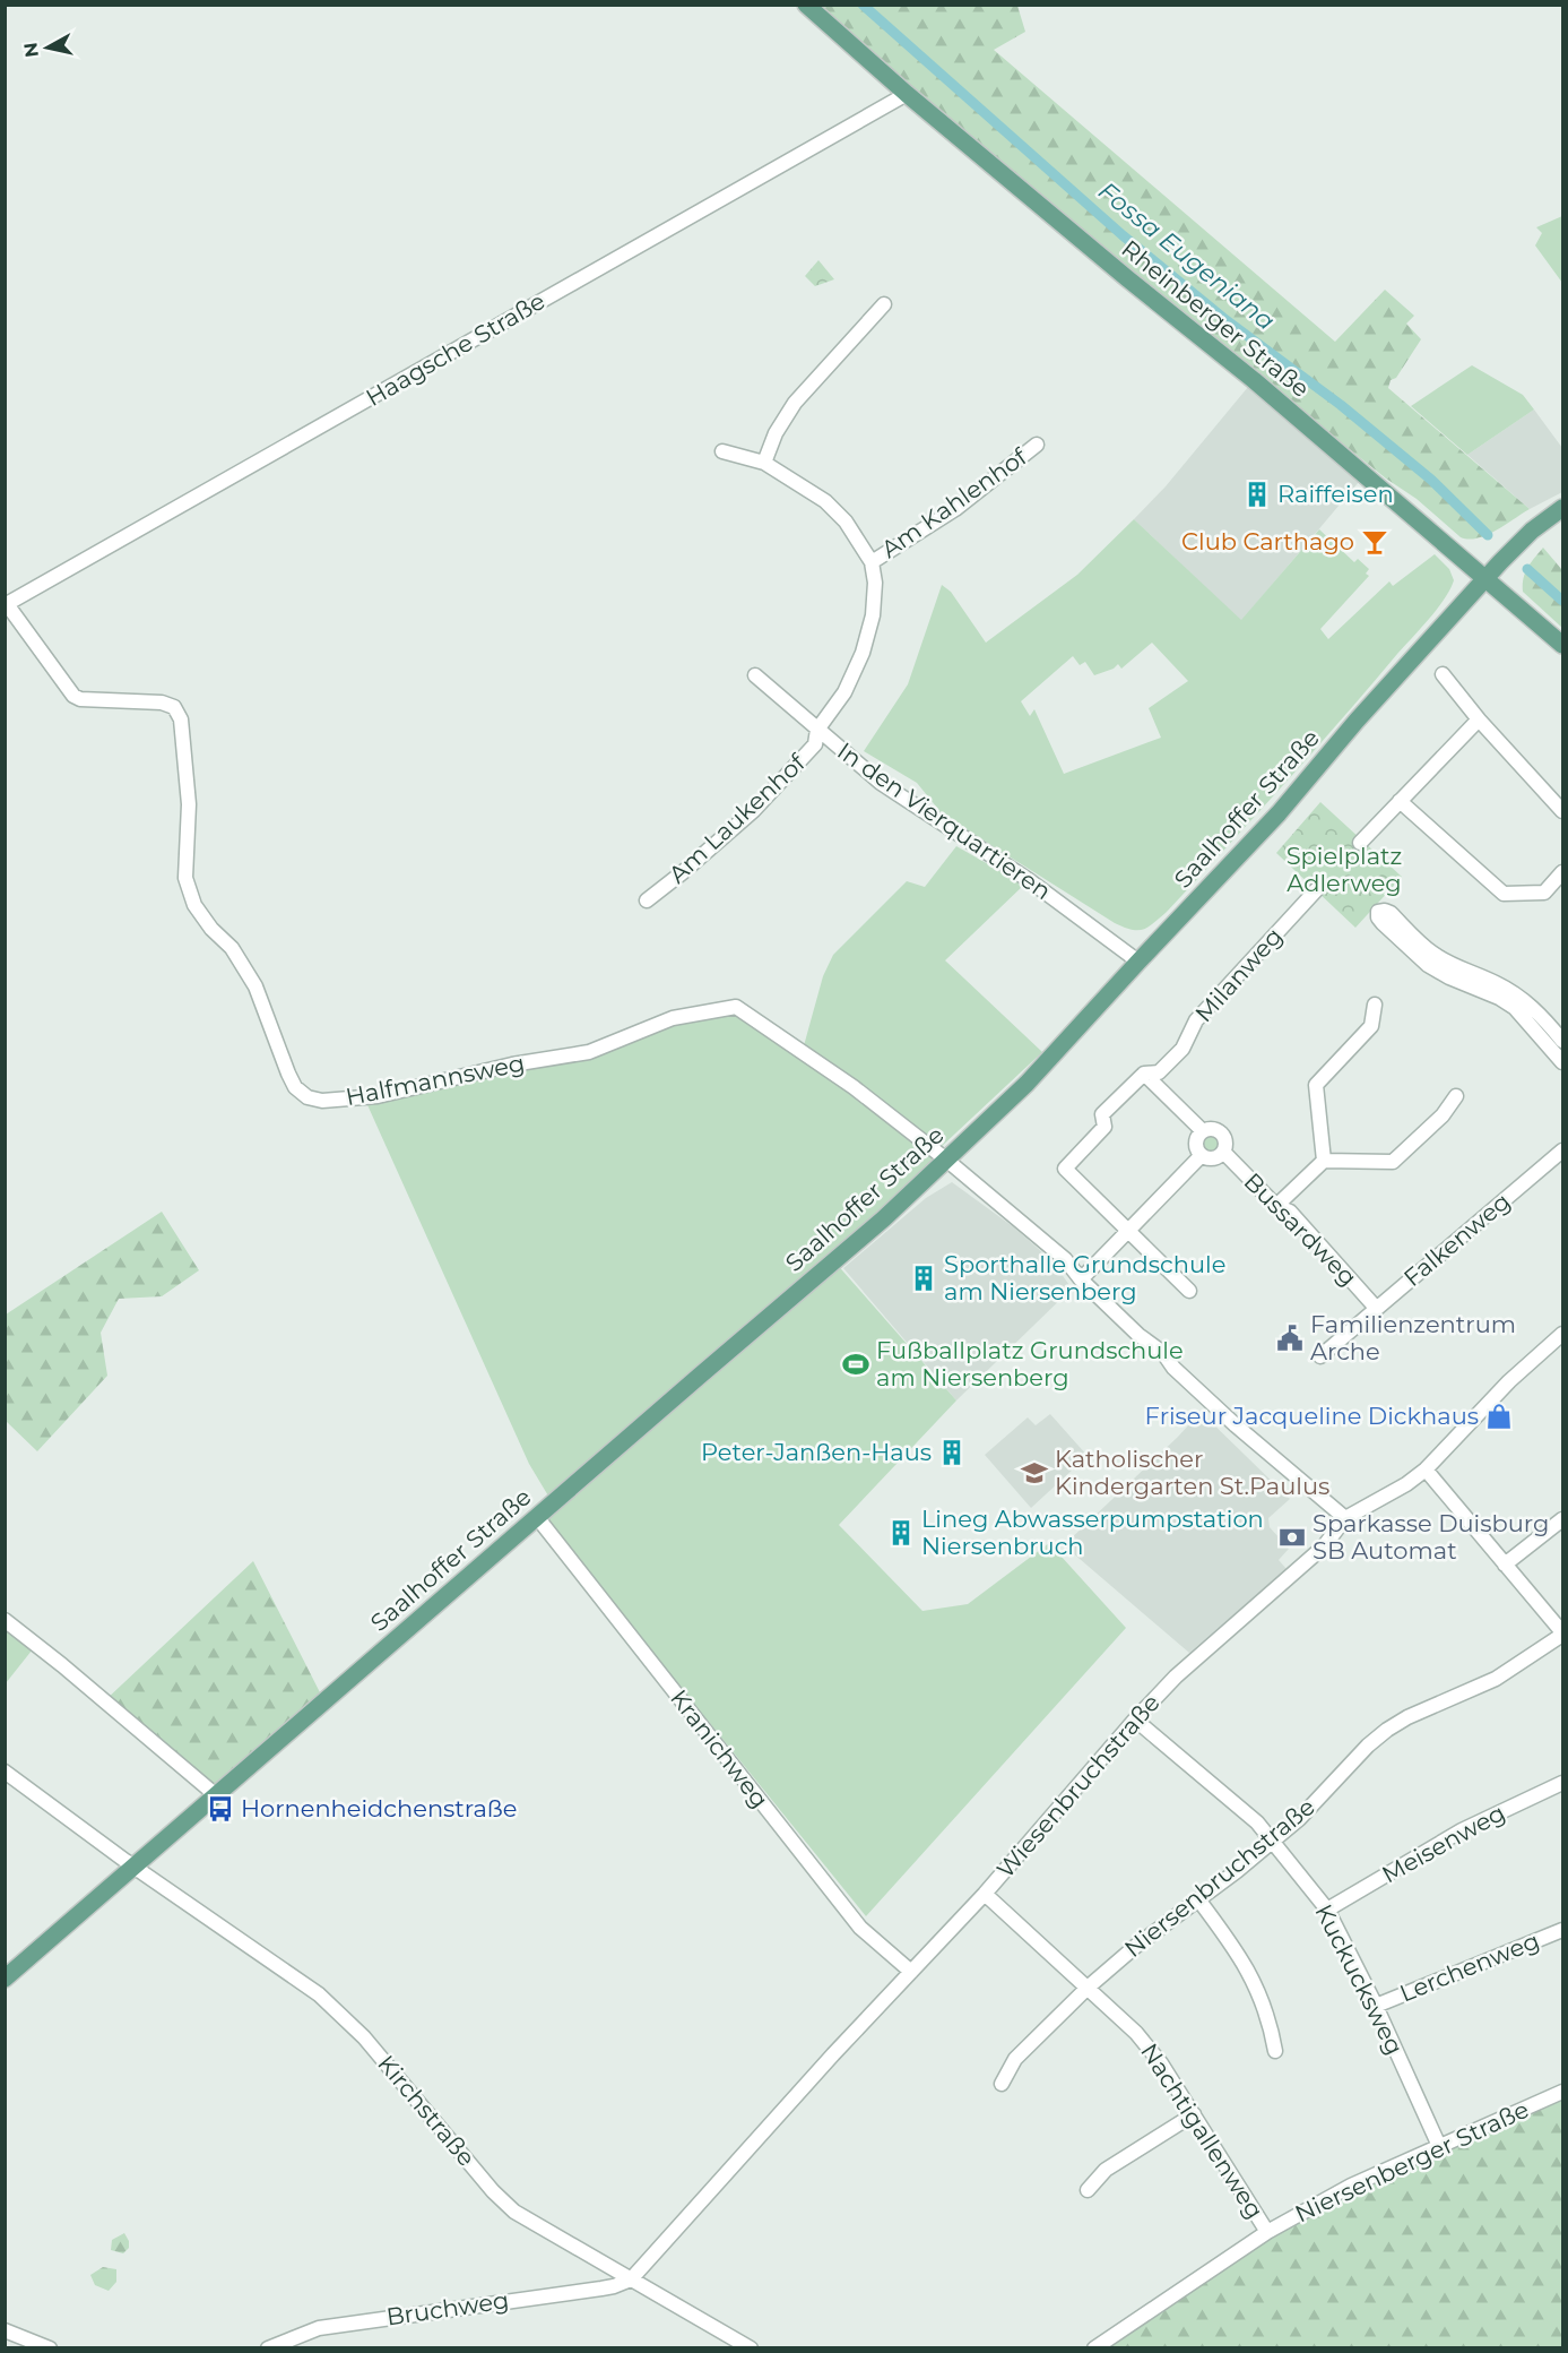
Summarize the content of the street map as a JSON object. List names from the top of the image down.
{
  "streets": {
    "main road": ["Rheinberger Straße", "Saalhoffer Straße"],
    "street": [
      "Haagsche Straße",
      "Am Kahlenhof",
      "Am Laukenhof",
      "In den Vierquartieren",
      "Milanweg",
      "Halfmannsweg",
      "Bussardweg",
      "Falkenweg",
      "Kranichweg",
      "Wiesenbruchstraße",
      "Meisenweg",
      "Niersenbruchstraße",
      "Lerchenweg",
      "Kuckucksweg",
      "Kirchstraße",
      "Nachtigallenweg",
      "Niersenberger Straße",
      "Bruchweg"
    ]
  },
  "crossings": [
    ["Rheinberger Straße", "Haagsche Straße"],
    ["Rheinberger Straße", "Saalhoffer Straße"],
    ["Haagsche Straße", "Halfmannsweg"],
    ["Am Kahlenhof", "Am Laukenhof"],
    ["Saalhoffer Straße", "In den Vierquartieren"],
    ["Saalhoffer Straße", "Halfmannsweg"],
    ["Saalhoffer Straße", "Kranichweg"],
    ["Saalhoffer Straße", "Kirchstraße"],
    ["Am Laukenhof", "In den Vierquartieren"],
    ["Bussardweg", "Falkenweg"],
    ["Kranichweg", "Wiesenbruchstraße"],
    ["Wiesenbruchstraße", "Kuckucksweg"],
    ["Wiesenbruchstraße", "Kirchstraße"],
    ["Wiesenbruchstraße", "Nachtigallenweg"],
    ["Wiesenbruchstraße", "Bruchweg"],
    ["Meisenweg", "Kuckucksweg"],
    ["Niersenbruchstraße", "Kuckucksweg"],
    ["Niersenbruchstraße", "Nachtigallenweg"],
    ["Lerchenweg", "Kuckucksweg"],
    ["Kuckucksweg", "Niersenberger Straße"],
    ["Kirchstraße", "Bruchweg"],
    ["Nachtigallenweg", "Niersenberger Straße"]
  ],
  "water": ["Fossa Eugeniana"],
  "parks": ["Spielplatz Adlerweg"],
  "places": {
    "building": [
      "Raiffeisen",
      "Sporthalle Grundschule am Niersenberg",
      "Peter-Janßen-Haus",
      "Lineg Abwasserpumpstation Niersenbruch"
    ],
    "bar": ["Club Carthago"],
    "public building": ["Familienzentrum Arche"],
    "sports": ["Fußballplatz Grundschule am Niersenberg"],
    "shop": ["Friseur Jacqueline Dickhaus"],
    "school or university": ["Katholischer Kindergarten St.Paulus"],
    "bank": ["Sparkasse Duisburg SB Automat"],
    "bus stop": ["Hornenheidchenstraße"]
  },
  "north": "left"
}
